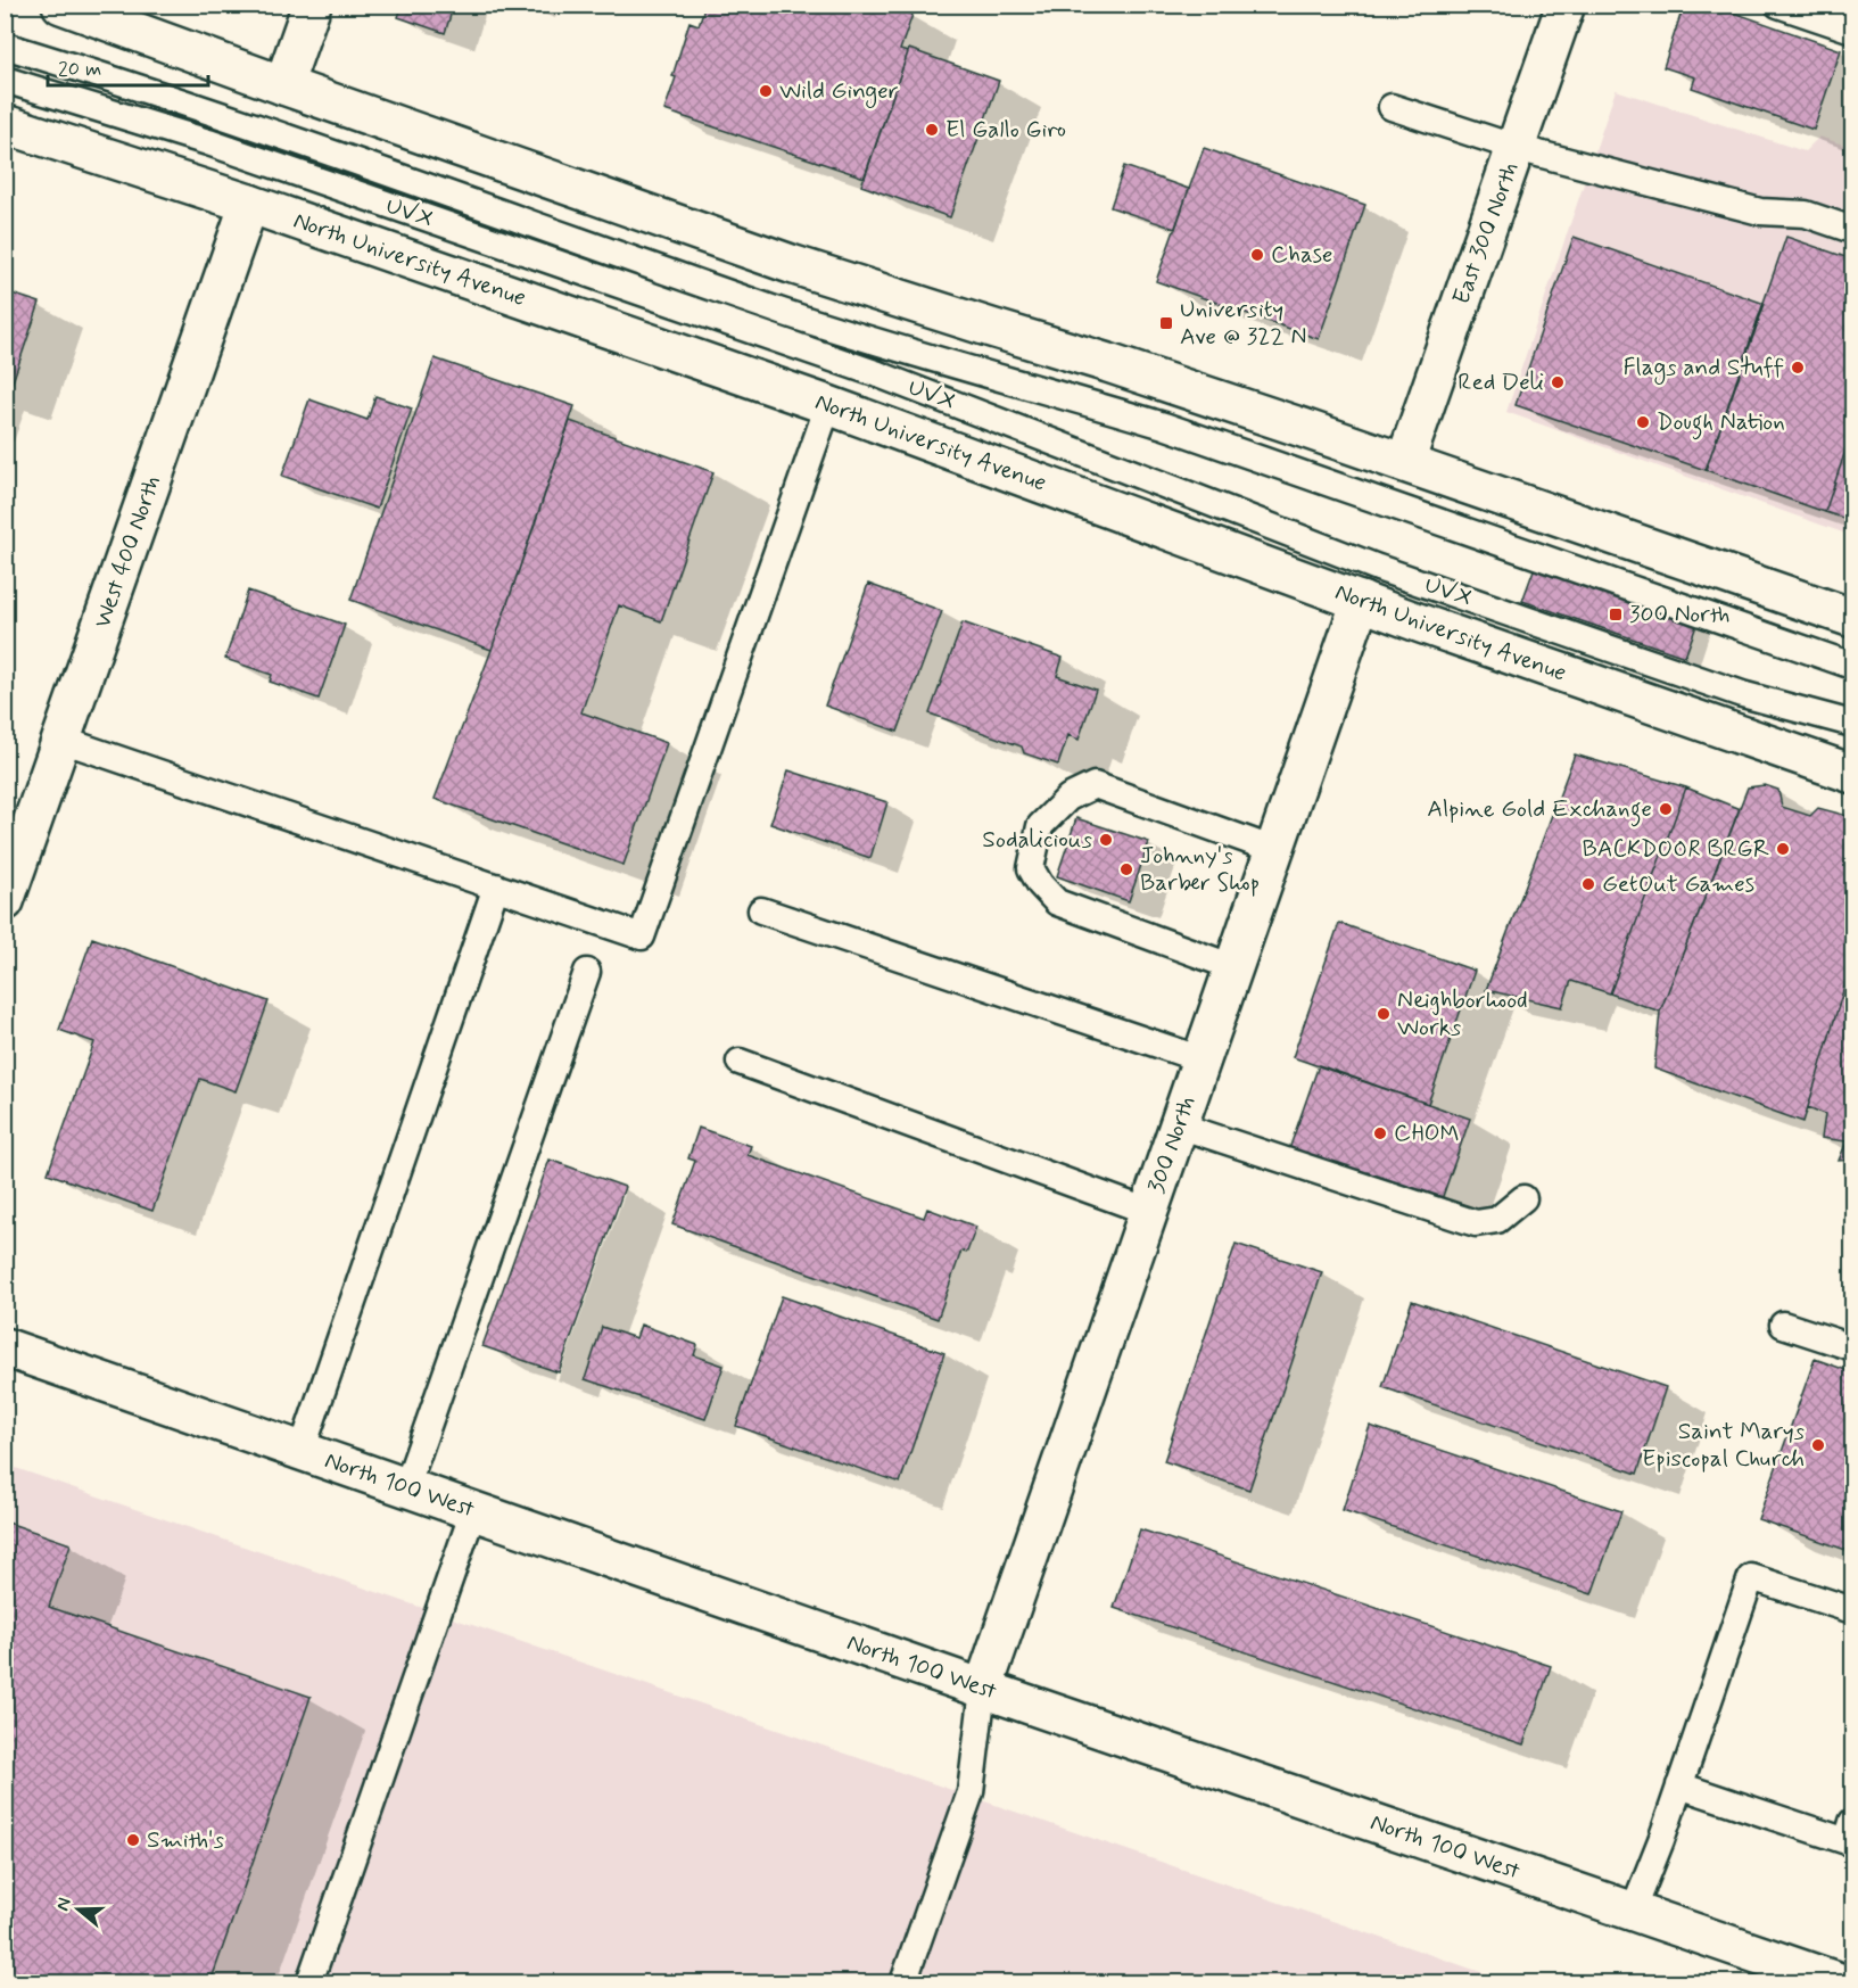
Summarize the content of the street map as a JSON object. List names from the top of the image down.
{
  "streets": {
    "main road": [
      "East 300 North",
      "North University Avenue",
      "West 400 North",
      "300 North",
      "North 100 West"
    ],
    "lane": ["UVX"]
  },
  "crossings": [
    ["North University Avenue", "West 400 North"],
    ["North University Avenue", "300 North"],
    ["300 North", "North 100 West"]
  ],
  "places": {
    "other": [
      "Wild Ginger",
      "El Gallo Giro",
      "Chase",
      "Flags and Stuff",
      "Red Deli",
      "Dough Nation",
      "Alpine Gold Exchange",
      "Sodalicious",
      "BACKDOOR BRGR",
      "Johnny's Barber Shop",
      "GetOut Games",
      "Neighborhood Works",
      "CHOM",
      "Saint Marys Episcopal Church",
      "Smith's"
    ],
    "transit": ["University Ave @ 322 N", "300 North"]
  },
  "scale_bar": "20 m",
  "north": "left"
}
